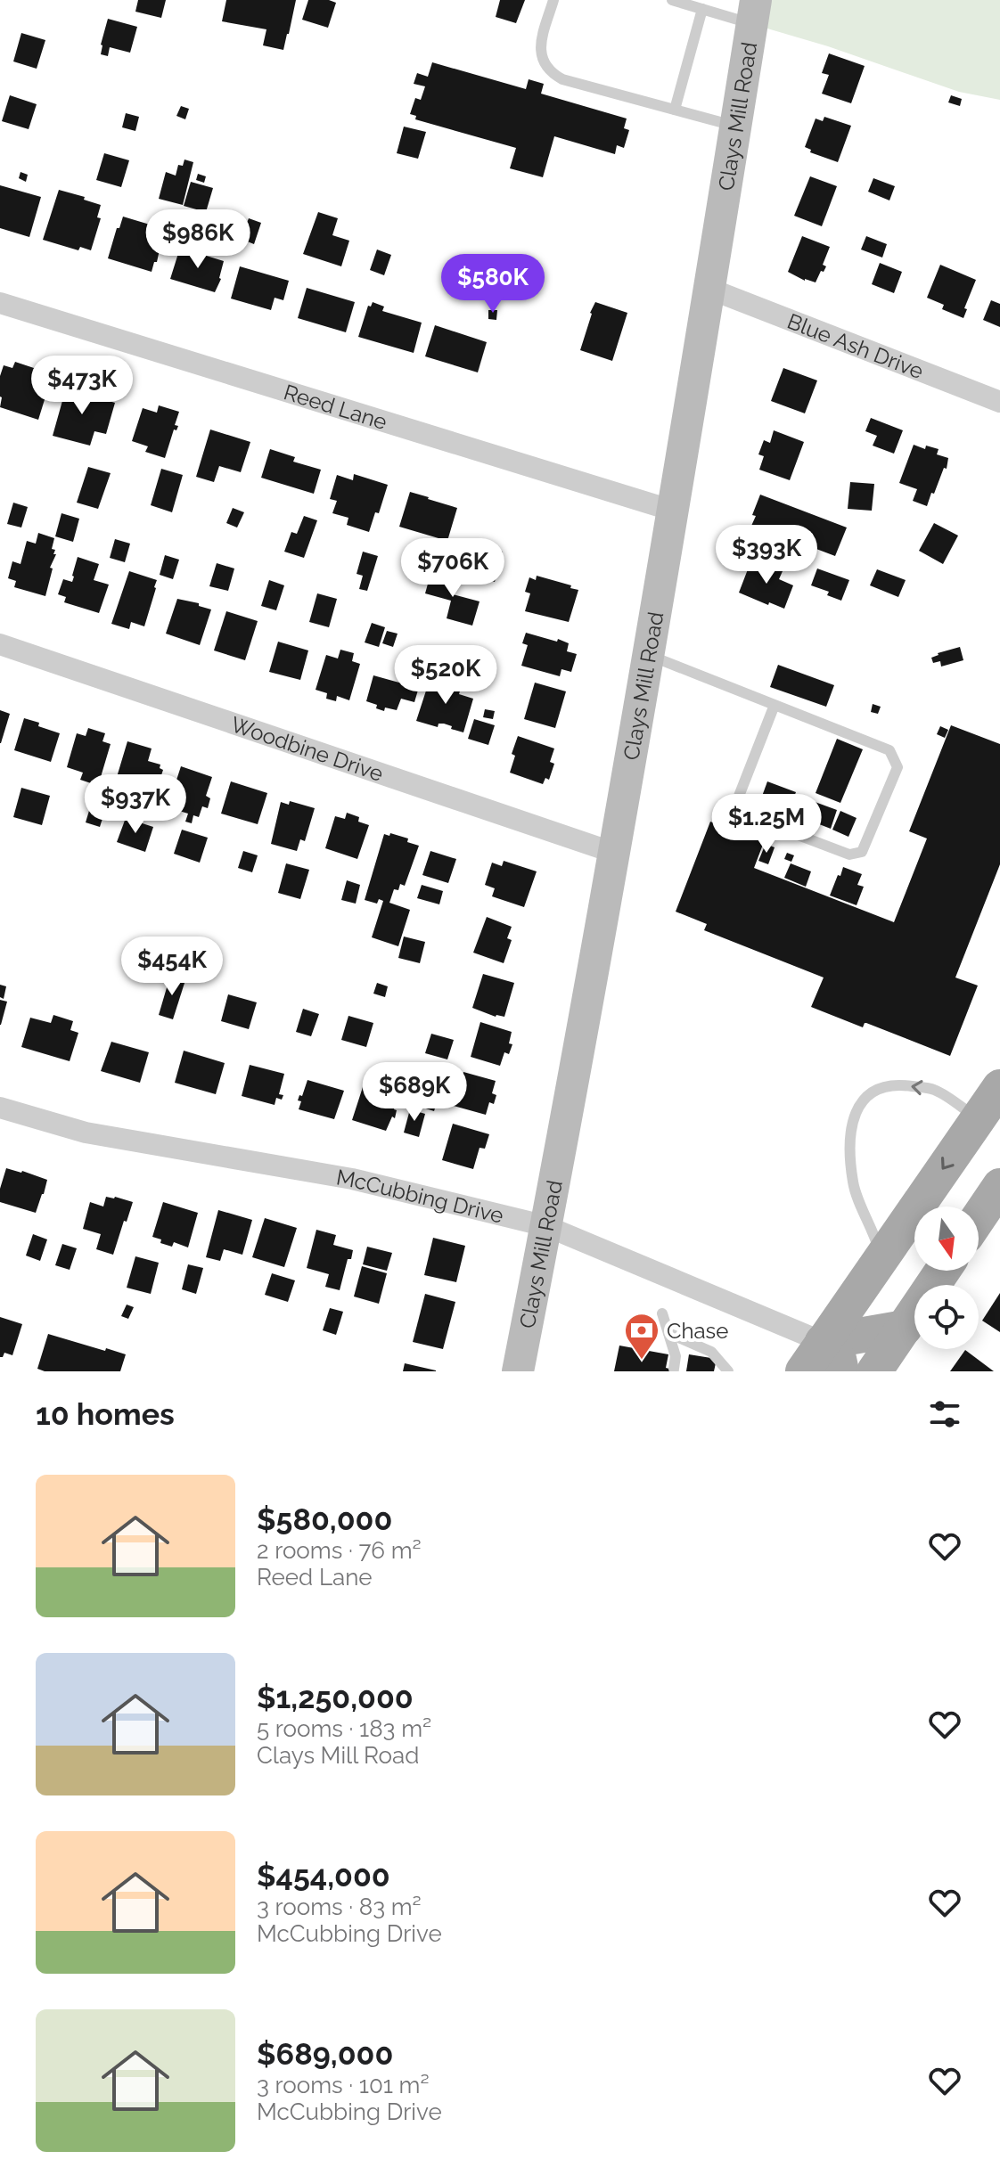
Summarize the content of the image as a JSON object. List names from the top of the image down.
{
  "streets": {
    "main road": ["Clays Mill Road"],
    "street": [
      "Blue Ash Drive",
      "Reed Lane",
      "Woodbine Drive",
      "McCubbing Drive"
    ]
  },
  "crossings": [
    ["Clays Mill Road", "Blue Ash Drive"],
    ["Clays Mill Road", "Reed Lane"],
    ["Clays Mill Road", "Woodbine Drive"],
    ["Clays Mill Road", "McCubbing Drive"]
  ],
  "places": {
    "bank": ["Chase"]
  },
  "north": "bottom",
  "page": {
    "price": [
      "$986K",
      "$580K",
      "$473K",
      "$393K",
      "$706K",
      "$520K",
      "$937K",
      "$1.25M",
      "$454K",
      "$689K"
    ],
    "heading": "10 homes",
    "list": [
      {
        "name": "$580,000",
        "note": "2 rooms · 76 m² · Reed Lane"
      },
      {
        "name": "$1,250,000",
        "note": "5 rooms · 183 m² · Clays Mill Road"
      },
      {
        "name": "$454,000",
        "note": "3 rooms · 83 m² · McCubbing Drive"
      },
      {
        "name": "$689,000",
        "note": "3 rooms · 101 m² · McCubbing Drive"
      }
    ]
  }
}
